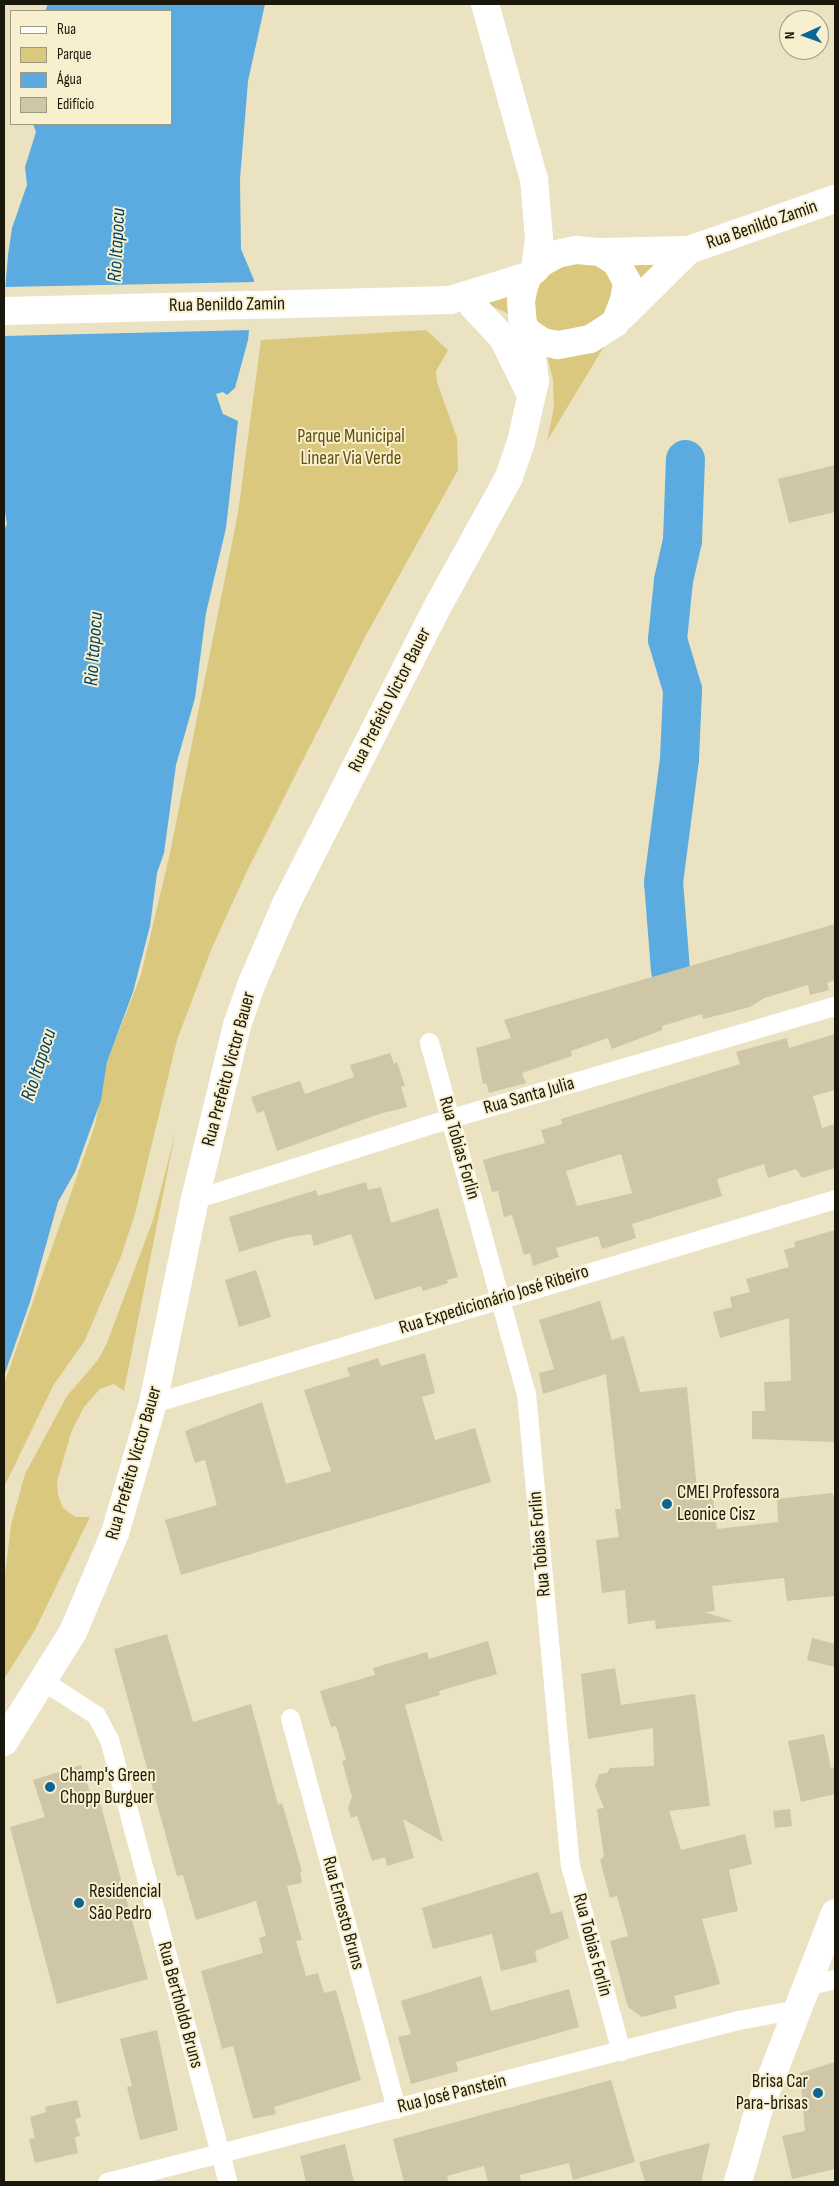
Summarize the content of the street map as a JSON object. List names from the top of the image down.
{
  "streets": {
    "main road": ["Rua Benildo Zamin", "Rua Prefeito Victor Bauer"],
    "street": [
      "Rua Santa Julia",
      "Rua Tobias Forlin",
      "Rua Expedicionário José Ribeiro",
      "Rua Ernesto Bruns",
      "Rua Bertholdo Bruns",
      "Rua José Panstein"
    ]
  },
  "crossings": [
    ["Rua Benildo Zamin", "Rua Prefeito Victor Bauer"],
    ["Rua Prefeito Victor Bauer", "Rua Santa Julia"],
    ["Rua Prefeito Victor Bauer", "Rua Expedicionário José Ribeiro"],
    ["Rua Prefeito Victor Bauer", "Rua Bertholdo Bruns"],
    ["Rua Santa Julia", "Rua Tobias Forlin"],
    ["Rua Tobias Forlin", "Rua Expedicionário José Ribeiro"],
    ["Rua Tobias Forlin", "Rua José Panstein"],
    ["Rua Ernesto Bruns", "Rua José Panstein"],
    ["Rua Bertholdo Bruns", "Rua José Panstein"]
  ],
  "water": ["Rio Itapocu"],
  "parks": ["Parque Municipal Linear Via Verde"],
  "places": [
    "CMEI Professora Leonice Cisz",
    "Champ's Green Chopp Burguer",
    "Residencial São Pedro",
    "Brisa Car Para-brisas"
  ],
  "legend": [
    "Rua",
    "Parque",
    "Água",
    "Edifício"
  ],
  "north": "left"
}
